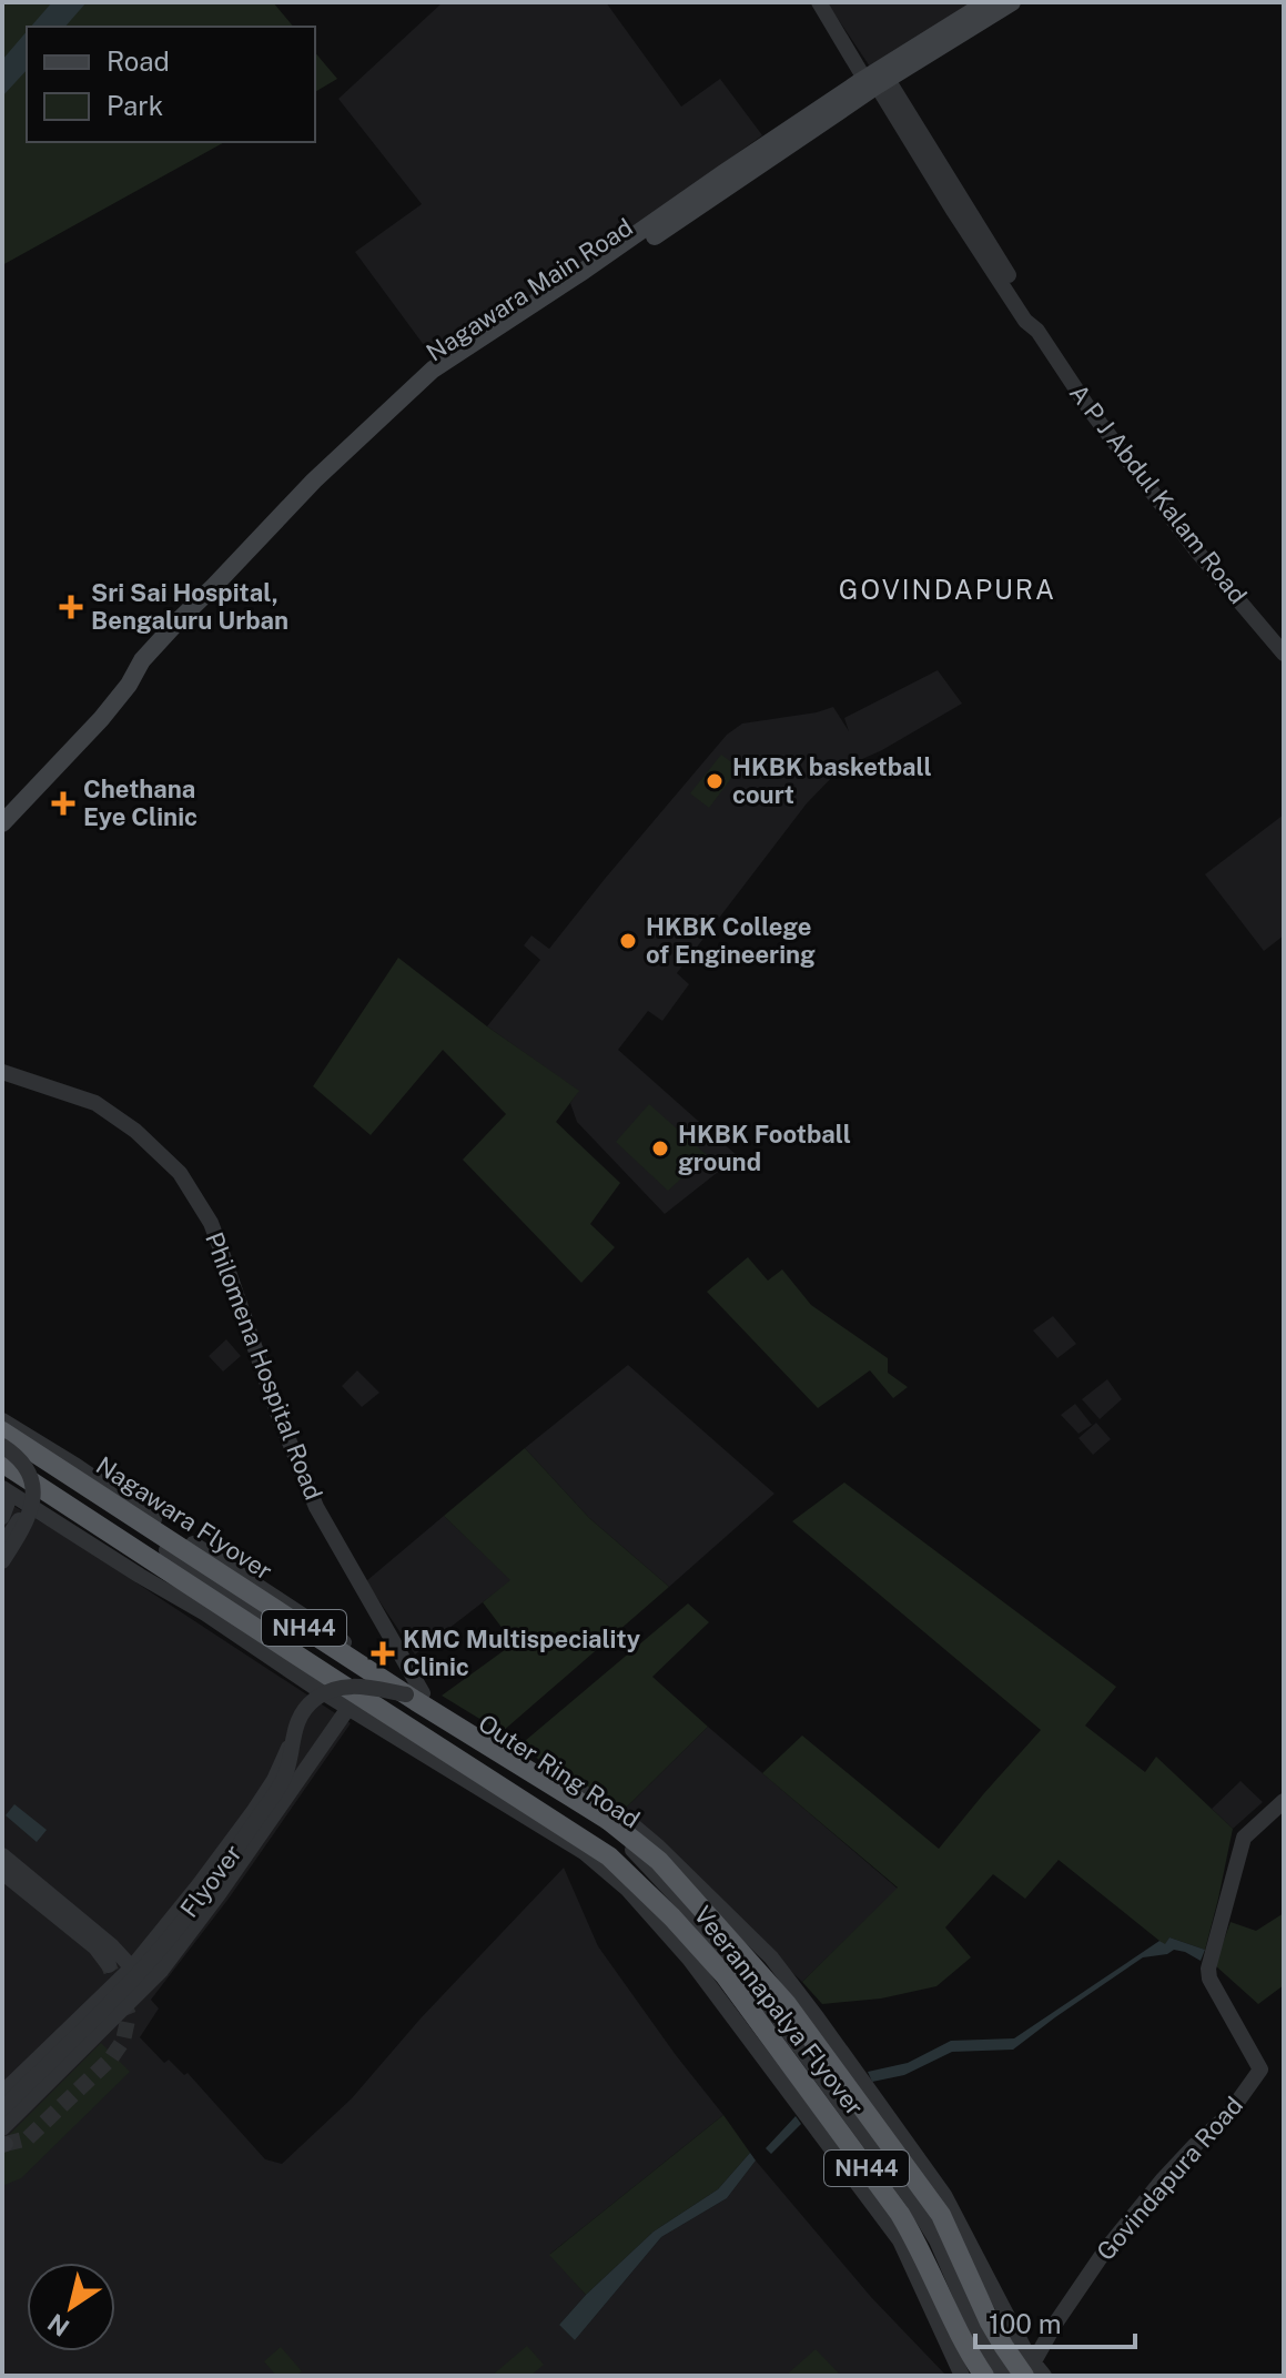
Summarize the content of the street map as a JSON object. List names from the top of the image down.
{
  "streets": {
    "highway": [
      "Nagawara Flyover",
      "NH44",
      "Outer Ring Road",
      "Veerannapalya Flyover"
    ],
    "main road": ["Nagawara Main Road"],
    "street": [
      "A P J Abdul Kalam Road",
      "Philomena Hospital Road",
      "Flyover",
      "Govindapura Road"
    ]
  },
  "crossings": [
    ["Nagawara Main Road", "A P J Abdul Kalam Road"],
    ["Philomena Hospital Road", "Nagawara Flyover"],
    ["Philomena Hospital Road", "Flyover"],
    ["Nagawara Flyover", "Flyover"],
    ["Nagawara Flyover", "Veerannapalya Flyover"],
    ["Outer Ring Road", "Veerannapalya Flyover"],
    ["Veerannapalya Flyover", "Govindapura Road"]
  ],
  "districts": ["GOVINDAPURA"],
  "places": {
    "health": ["Sri Sai Hospital, Bengaluru Urban", "Chethana Eye Clinic", "KMC Multispeciality Clinic"],
    "other": ["HKBK basketball court", "HKBK College of Engineering", "HKBK Football ground"]
  },
  "legend": ["Road", "Park"],
  "scale_bar": "100 m",
  "north": "bottom left"
}
